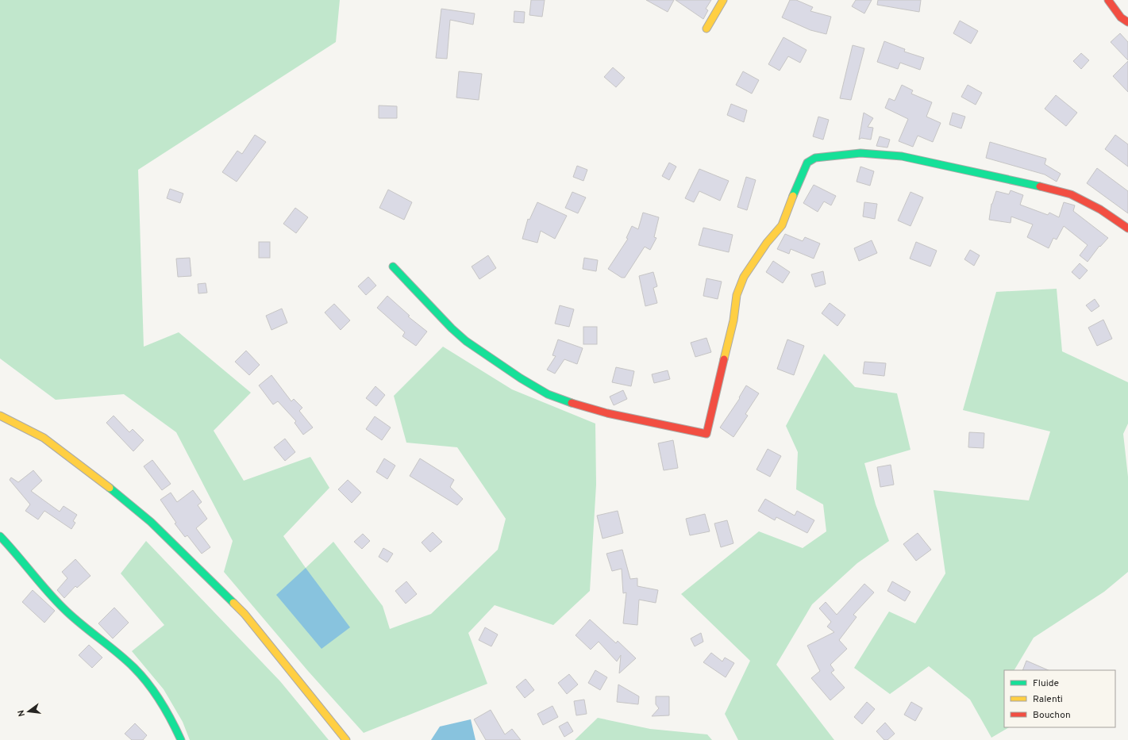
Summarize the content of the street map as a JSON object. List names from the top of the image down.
{
  "legend": ["Fluide", "Ralenti", "Bouchon"],
  "north": "left"
}
